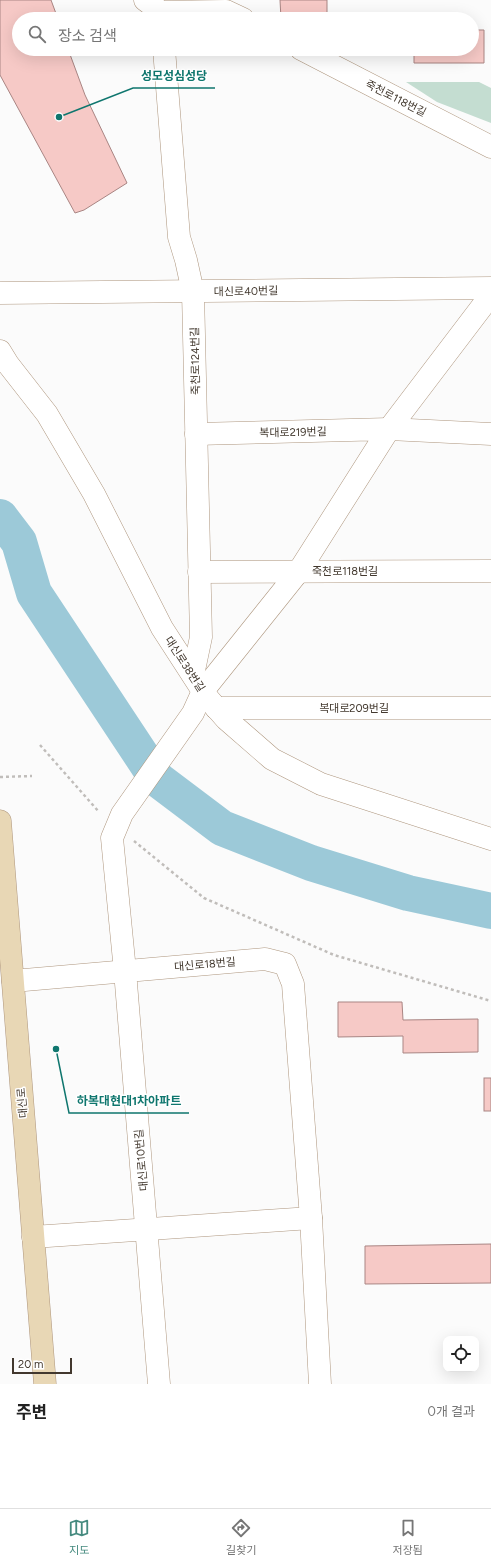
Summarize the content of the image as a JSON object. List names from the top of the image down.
{
  "streets": {
    "street": [
      "죽천로118번길",
      "대신로40번길",
      "죽천로124번길",
      "복대로219번길",
      "대신로38번길",
      "복대로209번길",
      "대신로18번길",
      "대신로",
      "대신로10번길"
    ]
  },
  "crossings": [
    ["죽천로118번길", "죽천로124번길"],
    ["대신로40번길", "죽천로124번길"],
    ["죽천로124번길", "복대로219번길"],
    ["죽천로124번길", "대신로38번길"],
    ["죽천로124번길", "복대로209번길"],
    ["대신로38번길", "복대로209번길"],
    ["대신로18번길", "대신로"],
    ["대신로18번길", "대신로10번길"]
  ],
  "places": ["성모성심성당", "하복대현대1차아파트"],
  "scale_bar": "20 m",
  "page": {
    "search": "장소 검색",
    "scale": "20 m",
    "heading": ["주변", "0개 결과"],
    "nav": ["지도", "길찾기", "저장됨"]
  }
}
